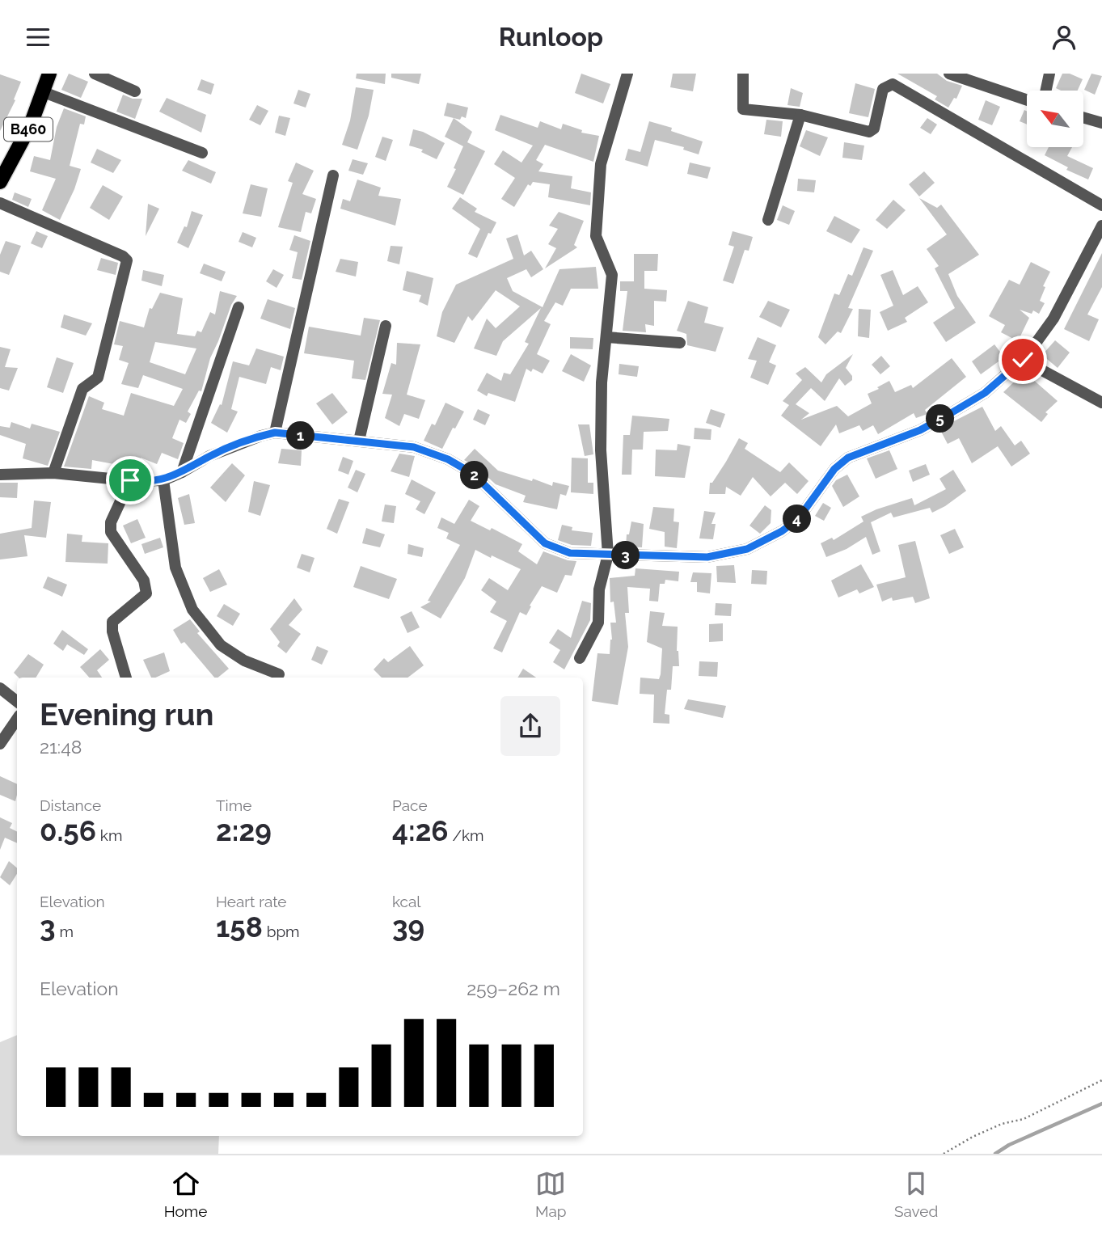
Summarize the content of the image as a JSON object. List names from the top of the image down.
{
  "streets": {
    "main road": ["B460"]
  },
  "north": "top left",
  "page": {
    "header": "Runloop",
    "pins": [
      "5",
      "1",
      "2",
      "4",
      "3"
    ],
    "heading": ["Evening run", "21:48"],
    "stats": [
      ["Distance", "0.56 km"],
      ["Time", "2:29"],
      ["Pace", "4:26 /km"],
      ["Elevation", "3 m"],
      ["Heart rate", "158 bpm"],
      ["kcal", "39"]
    ],
    "chart": ["Elevation", "259–262 m"],
    "tabs": ["Home", "Map", "Saved"]
  }
}
